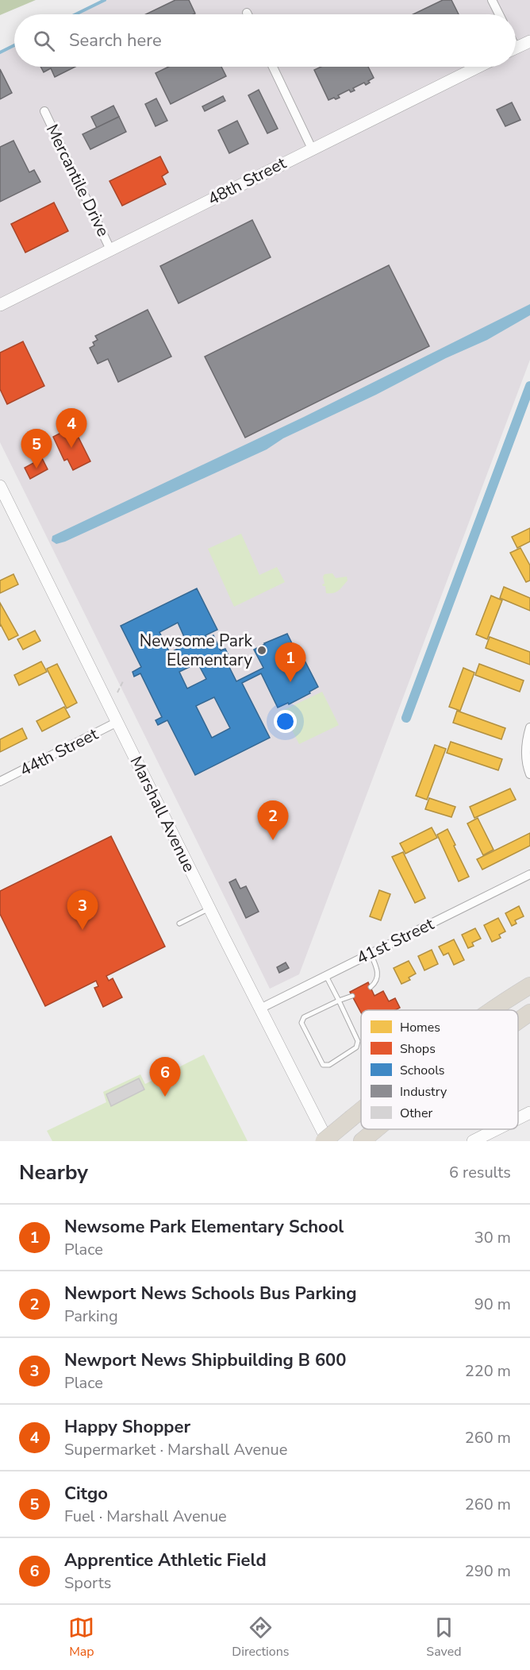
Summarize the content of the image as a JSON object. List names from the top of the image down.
{
  "streets": {
    "street": [
      "Mercantile Drive",
      "48th Street",
      "44th Street",
      "Marshall Avenue",
      "41st Street"
    ]
  },
  "crossings": [
    ["Mercantile Drive", "48th Street"],
    ["44th Street", "Marshall Avenue"],
    ["Marshall Avenue", "41st Street"]
  ],
  "places": ["Newsome Park Elementary"],
  "legend": [
    "Homes",
    "Shops",
    "Schools",
    "Industry",
    "Other"
  ],
  "page": {
    "search": "Search here",
    "pins": [
      "4",
      "5",
      "1",
      "2",
      "3",
      "6"
    ],
    "heading": ["Nearby", "6 results"],
    "list": [
      {
        "mark": "1",
        "name": "Newsome Park Elementary School",
        "note": "Place",
        "value": "30 m"
      },
      {
        "mark": "2",
        "name": "Newport News Schools Bus Parking",
        "note": "Parking",
        "value": "90 m"
      },
      {
        "mark": "3",
        "name": "Newport News Shipbuilding B 600",
        "note": "Place",
        "value": "220 m"
      },
      {
        "mark": "4",
        "name": "Happy Shopper",
        "note": "Supermarket · Marshall Avenue",
        "value": "260 m"
      },
      {
        "mark": "5",
        "name": "Citgo",
        "note": "Fuel · Marshall Avenue",
        "value": "260 m"
      },
      {
        "mark": "6",
        "name": "Apprentice Athletic Field",
        "note": "Sports",
        "value": "290 m"
      }
    ],
    "nav": ["Map", "Directions", "Saved"]
  }
}
